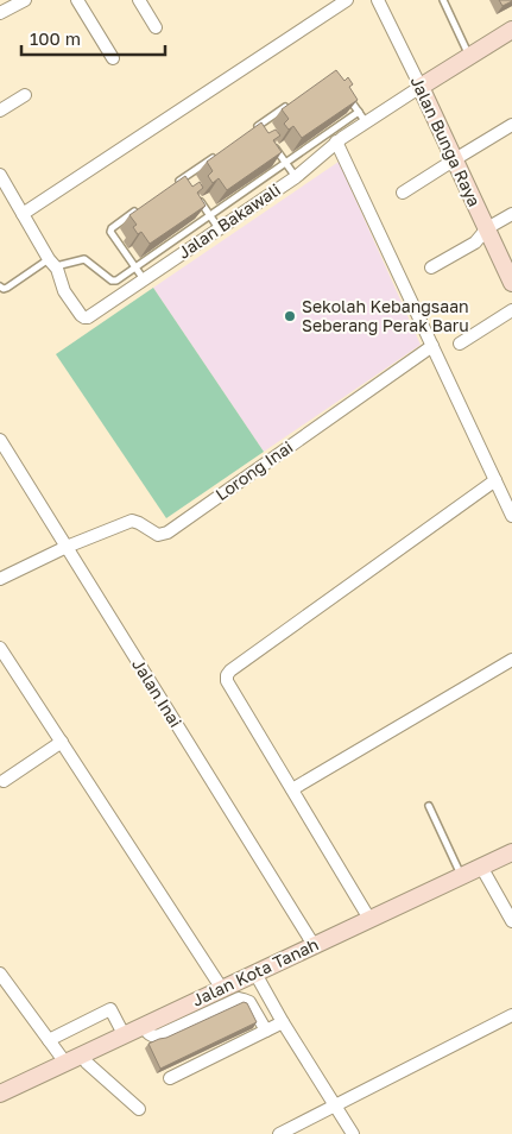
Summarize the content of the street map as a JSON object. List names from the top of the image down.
{
  "streets": {
    "street": [
      "Jalan Bunga Raya",
      "Jalan Bakawali",
      "Lorong Inai",
      "Jalan Inai",
      "Jalan Kota Tanah"
    ]
  },
  "crossings": [
    ["Jalan Bunga Raya", "Jalan Bakawali"],
    ["Lorong Inai", "Jalan Inai"],
    ["Jalan Inai", "Jalan Kota Tanah"]
  ],
  "places": ["Sekolah Kebangsaan Seberang Perak Baru"],
  "scale_bar": "100 m"
}
